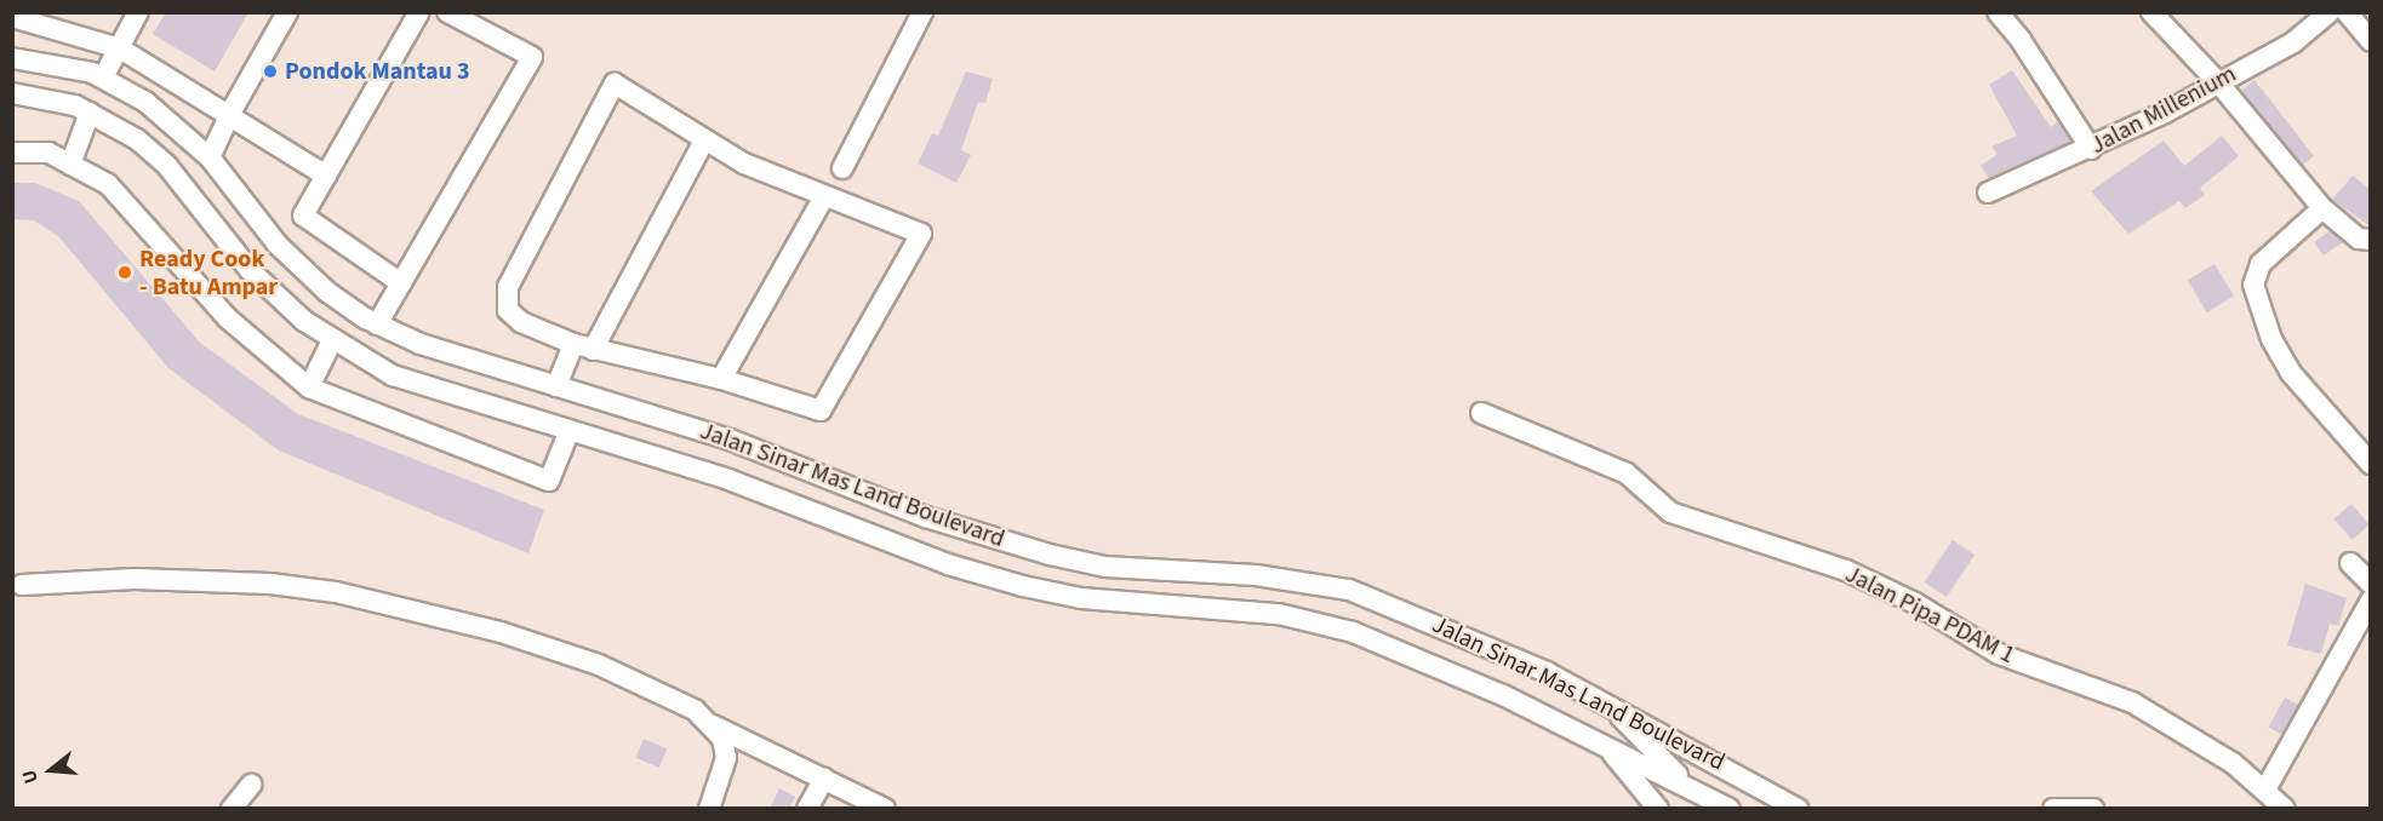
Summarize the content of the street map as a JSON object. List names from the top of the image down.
{
  "streets": {
    "street": ["Jalan Millenium", "Jalan Sinar Mas Land Boulevard", "Jalan Pipa PDAM 1"]
  },
  "places": ["Pondok Mantau 3", "Ready Cook - Batu Ampar"],
  "north": "left"
}
